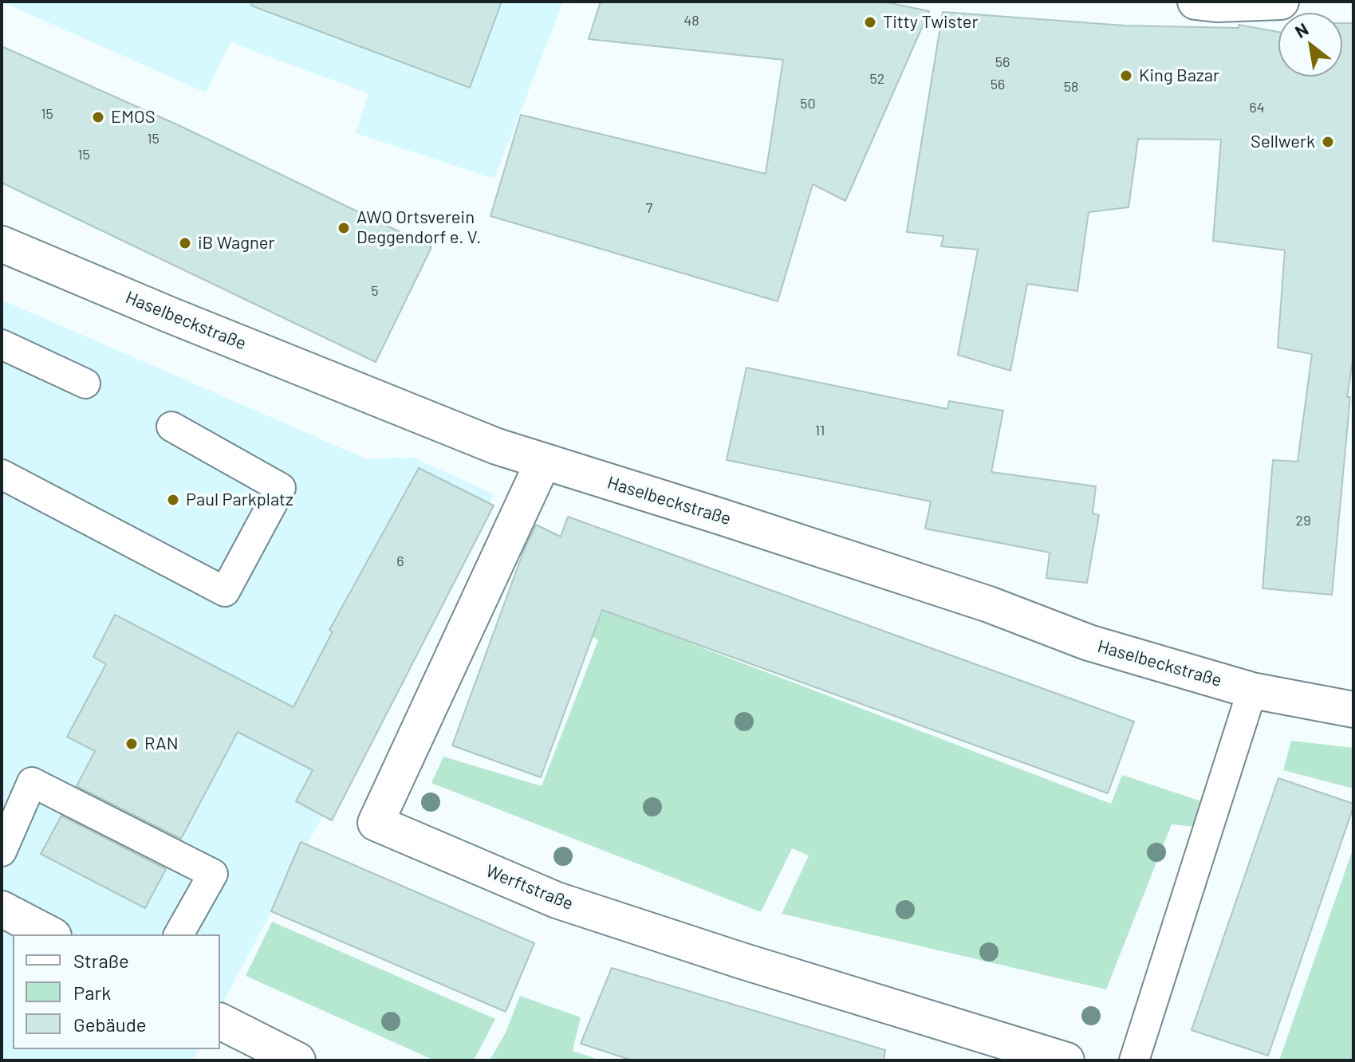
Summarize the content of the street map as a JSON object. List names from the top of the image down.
{
  "streets": {
    "street": ["Haselbeckstraße", "Werftstraße"]
  },
  "crossings": [
    ["Haselbeckstraße", "Werftstraße"]
  ],
  "places": [
    "Titty Twister",
    "King Bazar",
    "EMOS",
    "Sellwerk",
    "AWO Ortsverein Deggendorf e. V.",
    "iB Wagner",
    "Paul Parkplatz",
    "RAN"
  ],
  "house_numbers": [
    "48",
    "56",
    "52",
    "56",
    "58",
    "50",
    "64",
    "15",
    "15",
    "15",
    "7",
    "5",
    "11",
    "29",
    "6"
  ],
  "legend": ["Straße", "Park", "Gebäude"],
  "north": "top left"
}
